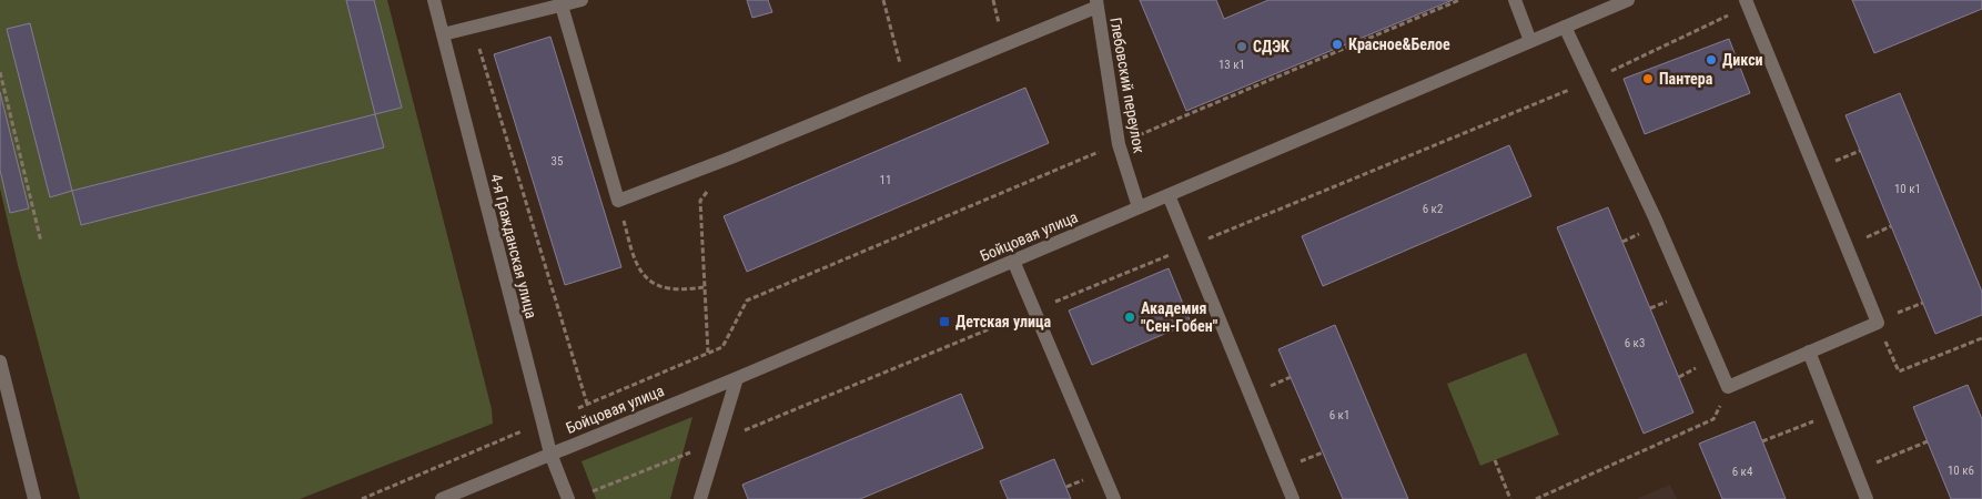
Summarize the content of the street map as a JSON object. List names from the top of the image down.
{
  "streets": {
    "street": ["Глебовский переулок", "Бойцовая улица", "4-я Гражданская улица"]
  },
  "crossings": [
    ["Глебовский переулок", "Бойцовая улица"],
    ["Бойцовая улица", "4-я Гражданская улица"]
  ],
  "places": {
    "other": [
      "Красное&Белое",
      "СДЭК",
      "Дикси",
      "Пантера",
      "Академия \"Сен-Гобен\""
    ],
    "transit": ["Детская улица"]
  },
  "house_numbers": [
    "13 к1",
    "35",
    "11",
    "10 к1",
    "6 к2",
    "6 к3",
    "6 к1",
    "10 к6",
    "6 к4"
  ]
}
